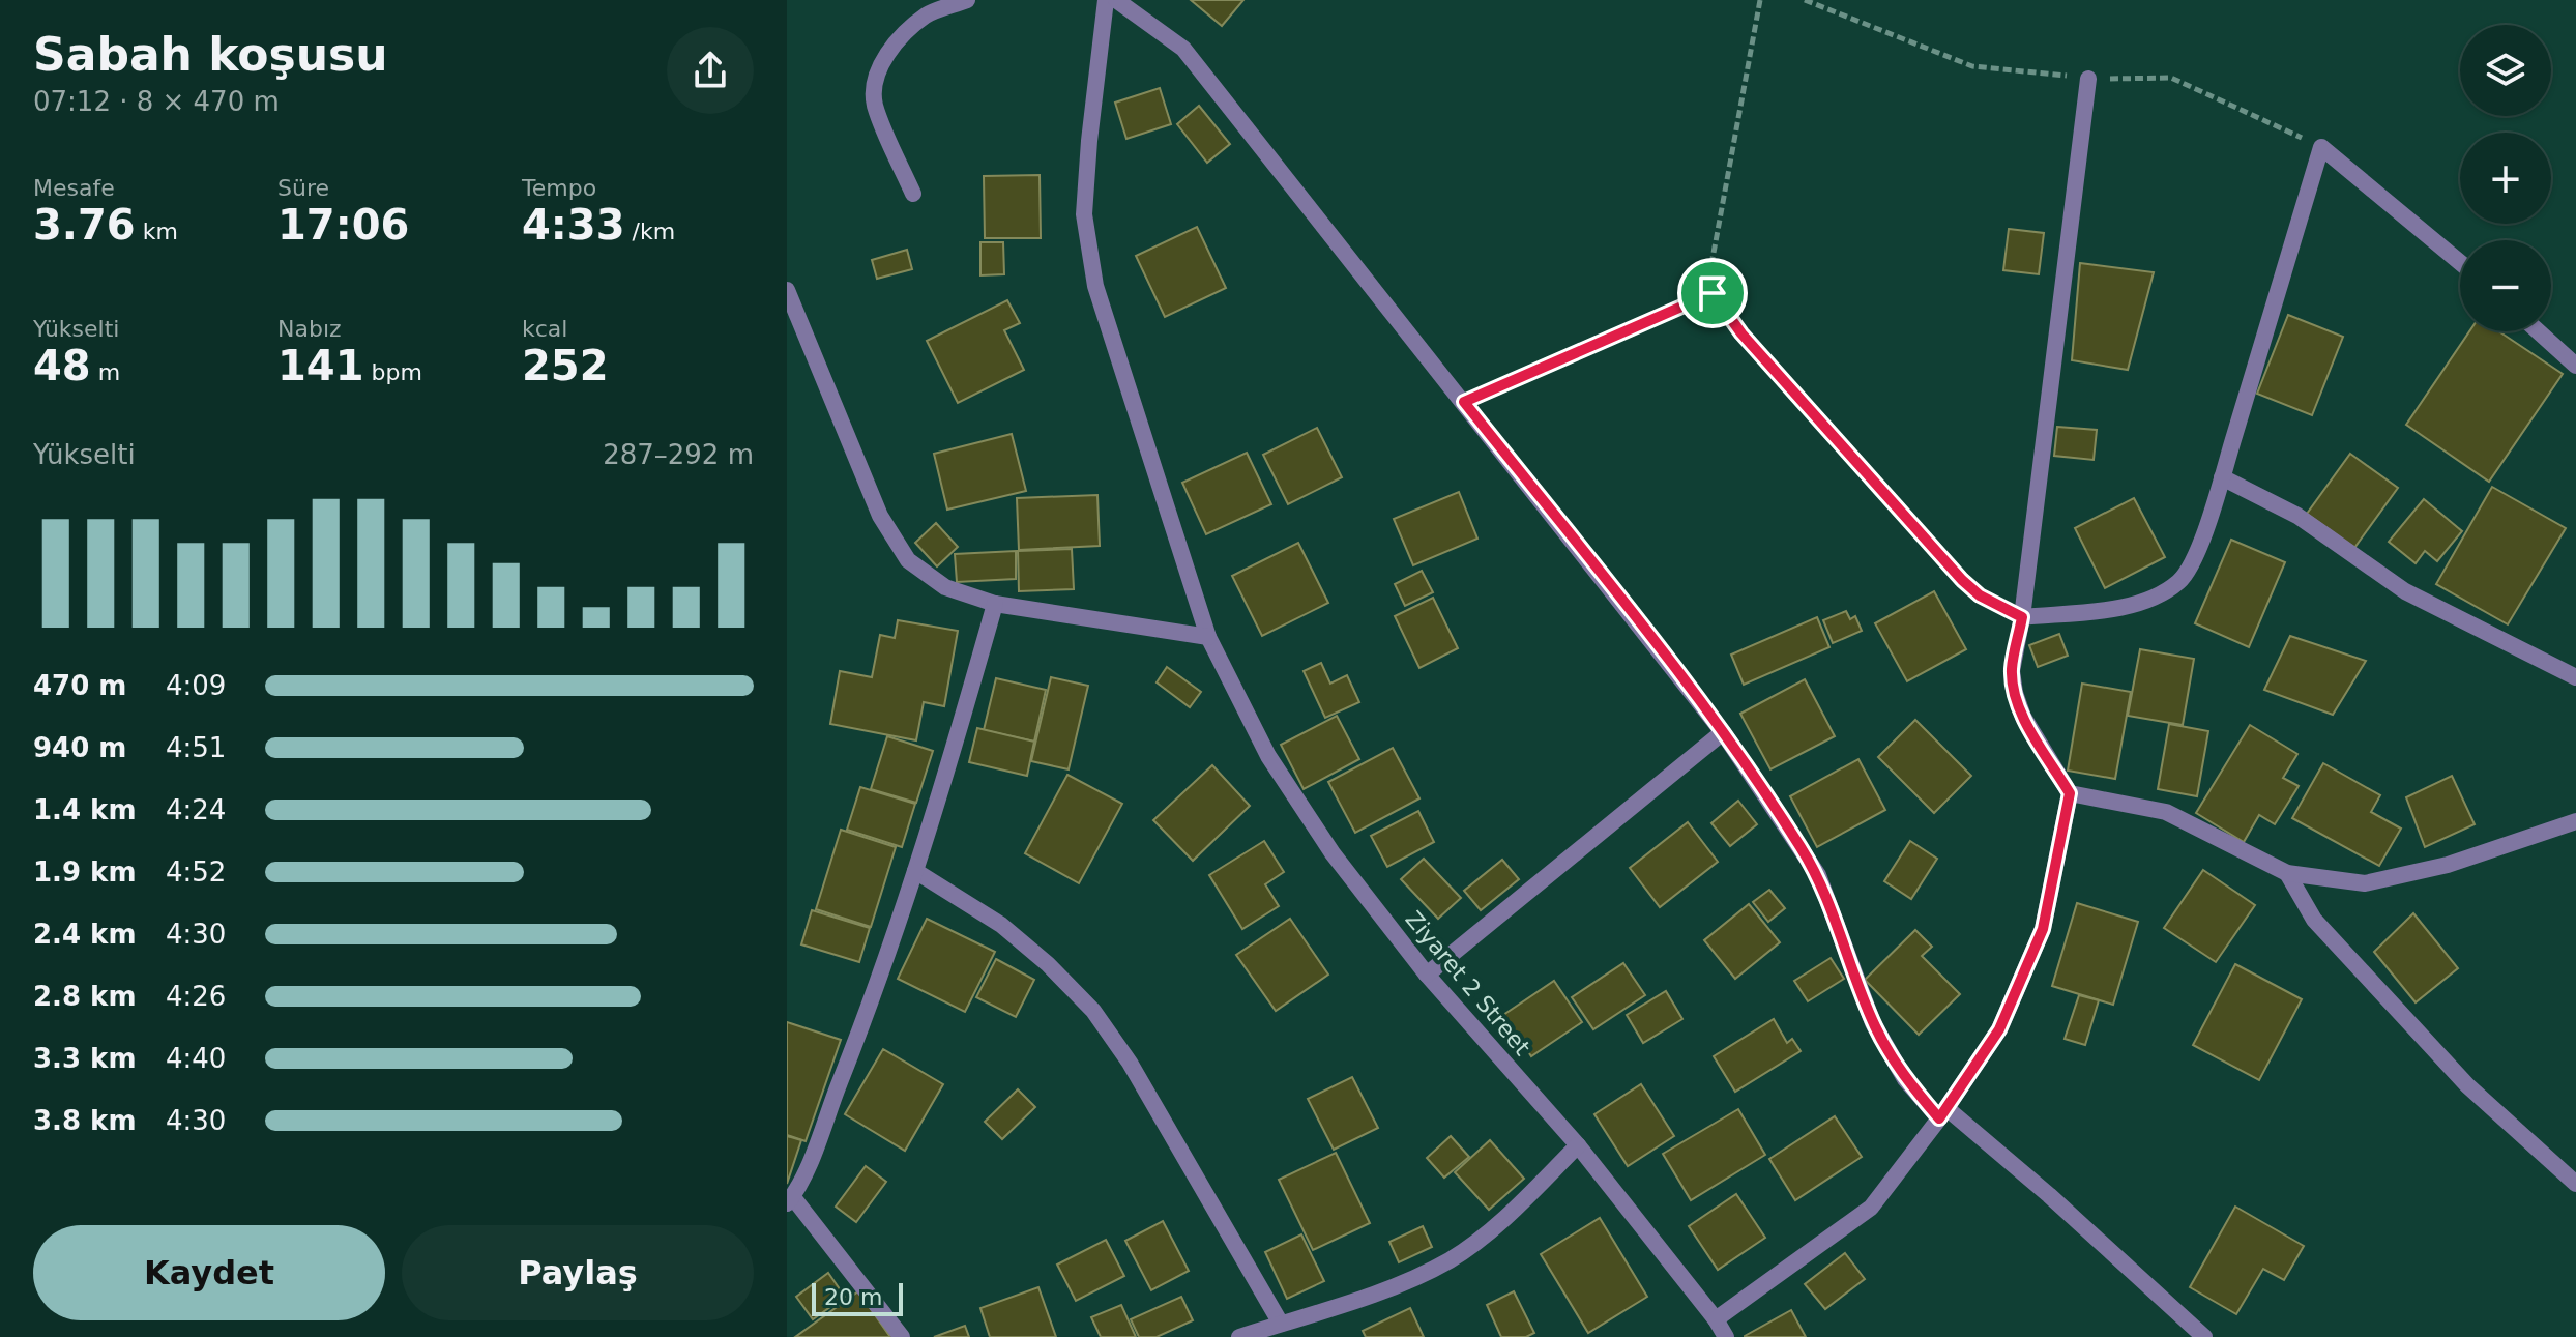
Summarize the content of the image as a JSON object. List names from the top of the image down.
{
  "streets": {
    "street": ["Ziyaret 2 Street"]
  },
  "scale_bar": "20 m",
  "page": {
    "heading": ["Sabah koşusu", "07:12 · 8 × 470 m"],
    "map_buttons": ["+", "−"],
    "stats": [
      ["Mesafe", "3.76 km"],
      ["Süre", "17:06"],
      ["Tempo", "4:33 /km"],
      ["Yükselti", "48 m"],
      ["Nabız", "141 bpm"],
      ["kcal", "252"]
    ],
    "chart": ["Yükselti", "287–292 m"],
    "list": [
      {
        "name": "470 m",
        "note": "4:09"
      },
      {
        "name": "940 m",
        "note": "4:51"
      },
      {
        "name": "1.4 km",
        "note": "4:24"
      },
      {
        "name": "1.9 km",
        "note": "4:52"
      },
      {
        "name": "2.4 km",
        "note": "4:30"
      },
      {
        "name": "2.8 km",
        "note": "4:26"
      },
      {
        "name": "3.3 km",
        "note": "4:40"
      },
      {
        "name": "3.8 km",
        "note": "4:30"
      }
    ],
    "buttons": ["Kaydet", "Paylaş"],
    "scale": "20 m"
  }
}
